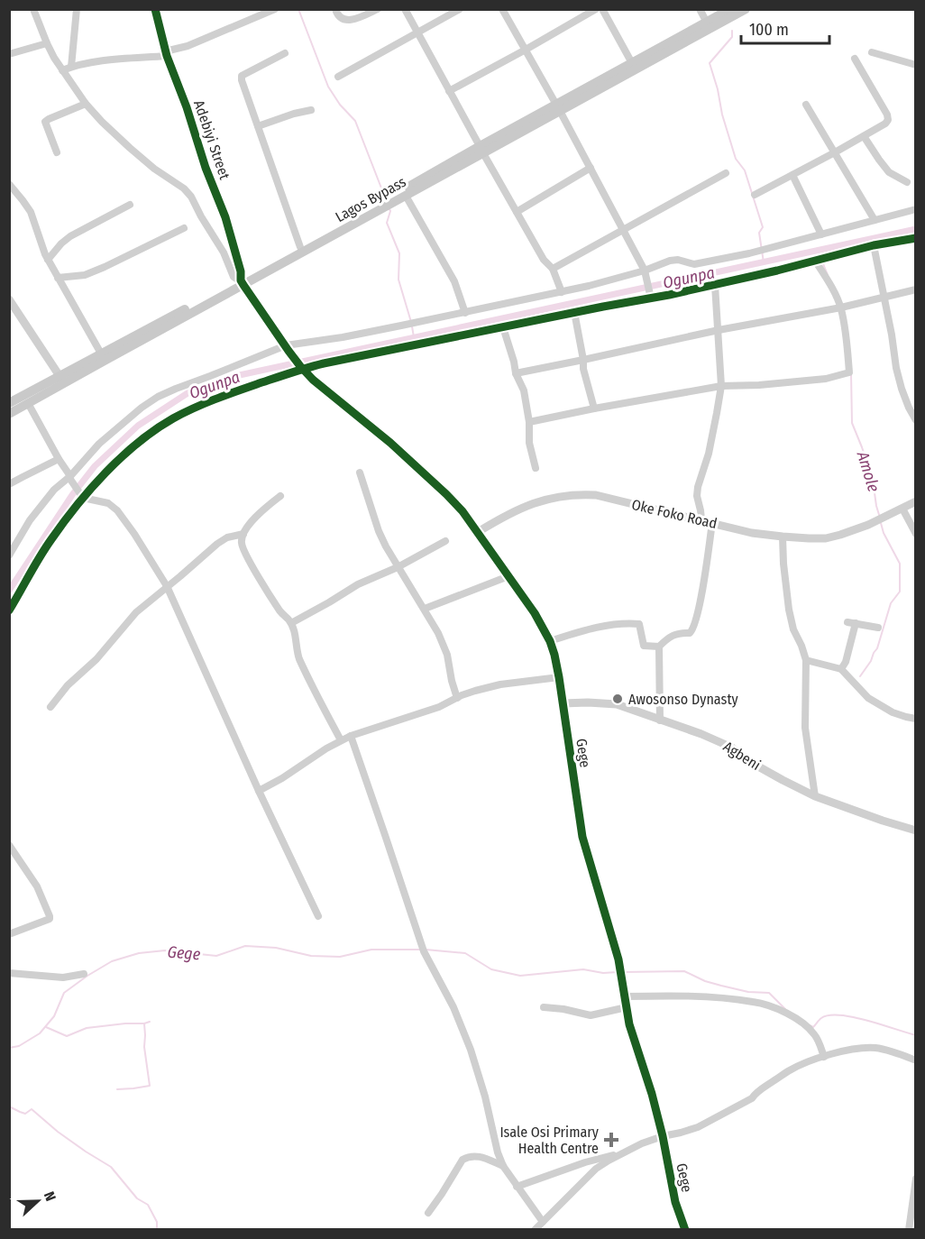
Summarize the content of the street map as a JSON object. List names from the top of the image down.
{
  "streets": {
    "main road": ["Lagos Bypass"],
    "street": [
      "Adebiyi Street",
      "Oke Foko Road",
      "Gege",
      "Agbeni"
    ]
  },
  "crossings": [
    ["Adebiyi Street", "Lagos Bypass"],
    ["Adebiyi Street", "Gege"],
    ["Lagos Bypass", "Gege"],
    ["Oke Foko Road", "Gege"],
    ["Gege", "Agbeni"]
  ],
  "water": ["Ogunpa", "Amole", "Gege"],
  "places": {
    "other": ["Awosonso Dynasty"],
    "health": ["Isale Osi Primary Health Centre"]
  },
  "scale_bar": "100 m",
  "north": "right"
}
